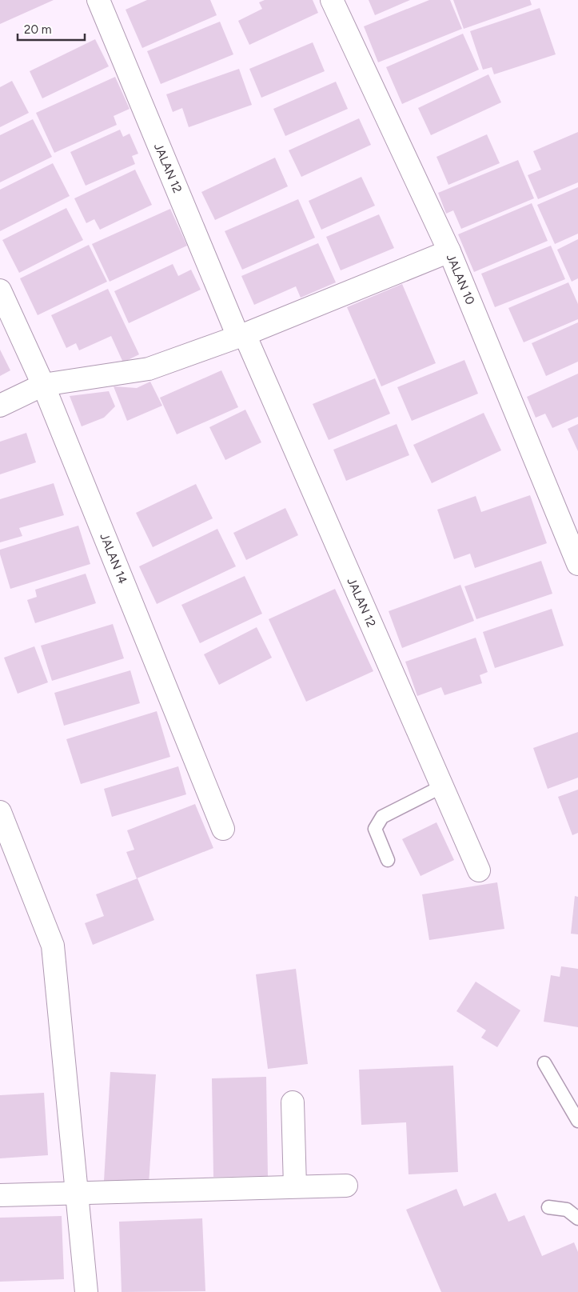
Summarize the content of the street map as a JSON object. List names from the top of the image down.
{
  "streets": {
    "street": ["JALAN 12", "JALAN 10", "JALAN 14"]
  },
  "scale_bar": "20 m"
}
